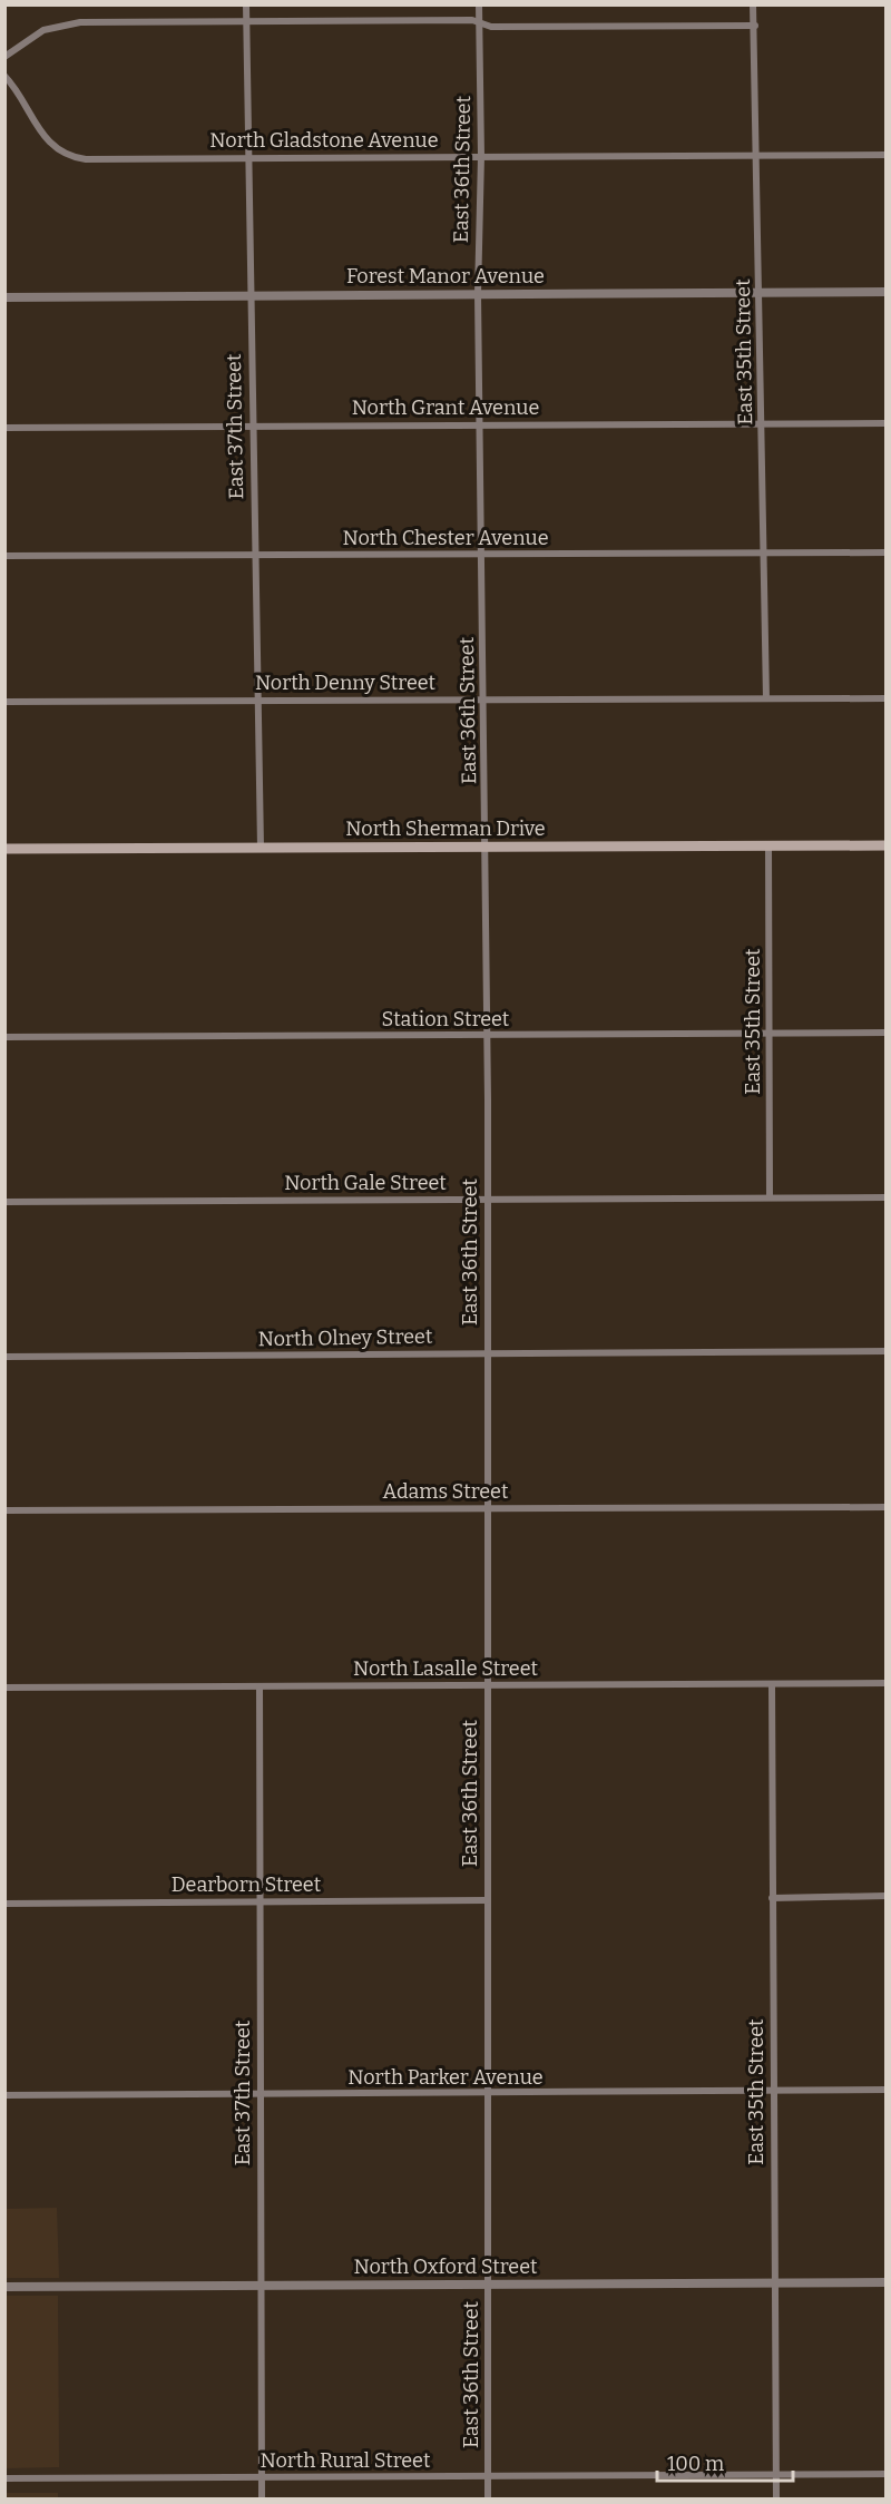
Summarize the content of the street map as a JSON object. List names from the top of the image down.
{
  "streets": {
    "main road": ["North Sherman Drive"],
    "street": [
      "North Gladstone Avenue",
      "East 36th Street",
      "Forest Manor Avenue",
      "East 35th Street",
      "North Grant Avenue",
      "East 37th Street",
      "North Chester Avenue",
      "North Denny Street",
      "Station Street",
      "North Gale Street",
      "North Olney Street",
      "Adams Street",
      "North Lasalle Street",
      "Dearborn Street",
      "North Parker Avenue",
      "North Oxford Street",
      "North Rural Street"
    ]
  },
  "crossings": [
    ["North Gladstone Avenue", "East 36th Street"],
    ["North Gladstone Avenue", "East 35th Street"],
    ["North Gladstone Avenue", "East 37th Street"],
    ["East 36th Street", "Forest Manor Avenue"],
    ["East 36th Street", "North Grant Avenue"],
    ["East 36th Street", "North Chester Avenue"],
    ["East 36th Street", "North Denny Street"],
    ["East 36th Street", "North Sherman Drive"],
    ["East 36th Street", "Station Street"],
    ["East 36th Street", "North Gale Street"],
    ["East 36th Street", "North Olney Street"],
    ["East 36th Street", "Adams Street"],
    ["East 36th Street", "North Lasalle Street"],
    ["East 36th Street", "Dearborn Street"],
    ["East 36th Street", "North Parker Avenue"],
    ["East 36th Street", "North Oxford Street"],
    ["East 36th Street", "North Rural Street"],
    ["Forest Manor Avenue", "East 35th Street"],
    ["Forest Manor Avenue", "East 37th Street"],
    ["East 35th Street", "North Grant Avenue"],
    ["East 35th Street", "North Chester Avenue"],
    ["East 35th Street", "North Denny Street"],
    ["East 35th Street", "North Sherman Drive"],
    ["East 35th Street", "Station Street"],
    ["East 35th Street", "North Gale Street"],
    ["East 35th Street", "North Lasalle Street"],
    ["East 35th Street", "North Parker Avenue"],
    ["East 35th Street", "North Oxford Street"],
    ["East 35th Street", "North Rural Street"],
    ["North Grant Avenue", "East 37th Street"],
    ["East 37th Street", "North Chester Avenue"],
    ["East 37th Street", "North Denny Street"],
    ["East 37th Street", "North Sherman Drive"],
    ["East 37th Street", "North Lasalle Street"],
    ["East 37th Street", "Dearborn Street"],
    ["East 37th Street", "North Parker Avenue"],
    ["East 37th Street", "North Oxford Street"],
    ["East 37th Street", "North Rural Street"]
  ],
  "scale_bar": "100 m"
}
